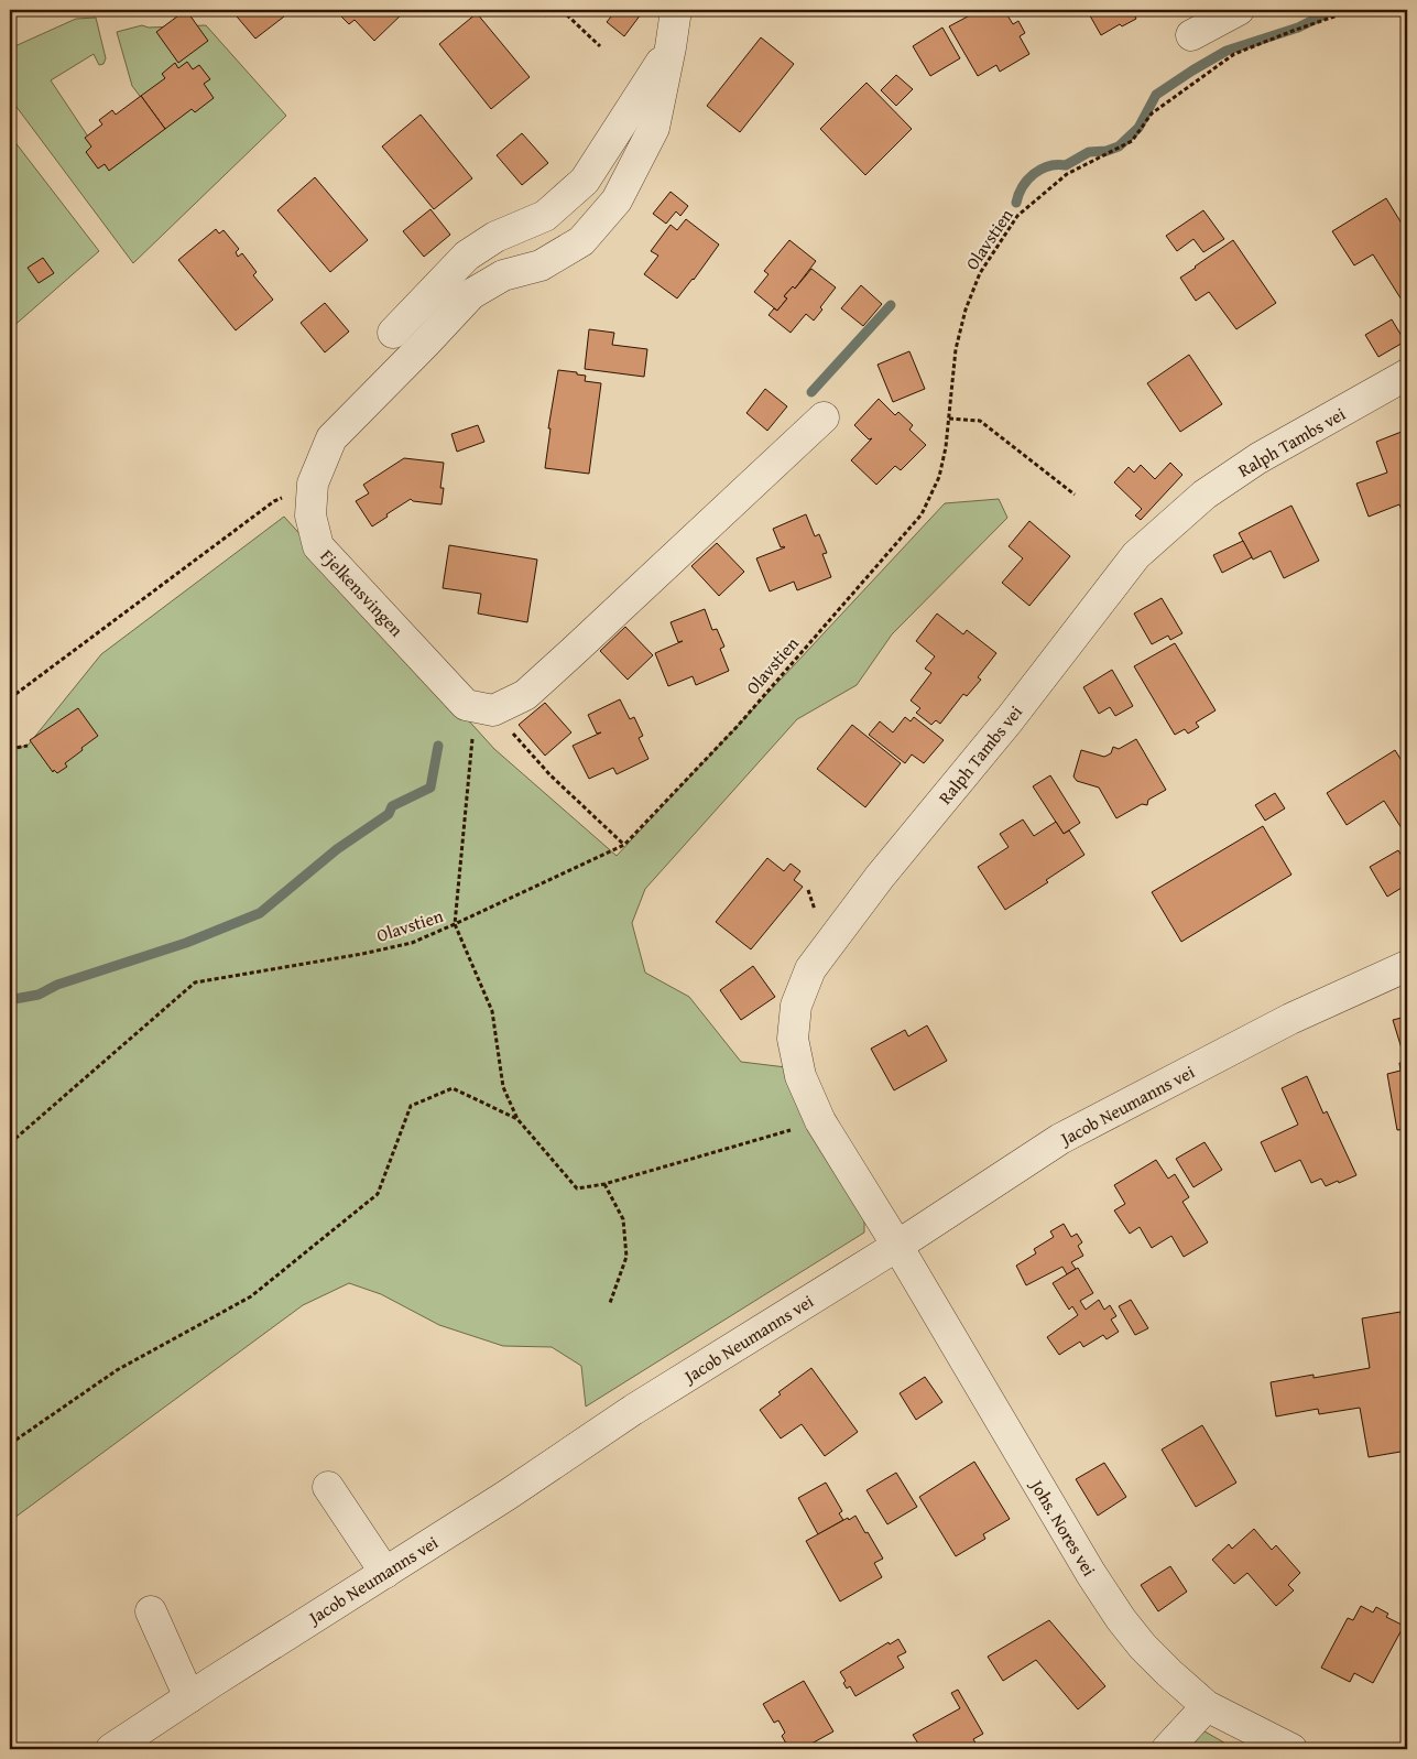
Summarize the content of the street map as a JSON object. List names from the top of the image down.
{
  "streets": {
    "street": [
      "Ralph Tambs vei",
      "Fjelkensvingen",
      "Jacob Neumanns vei",
      "Johs. Nores vei"
    ],
    "path": ["Olavstien"]
  },
  "crossings": [
    ["Ralph Tambs vei", "Jacob Neumanns vei"],
    ["Ralph Tambs vei", "Johs. Nores vei"],
    ["Jacob Neumanns vei", "Johs. Nores vei"]
  ]
}
